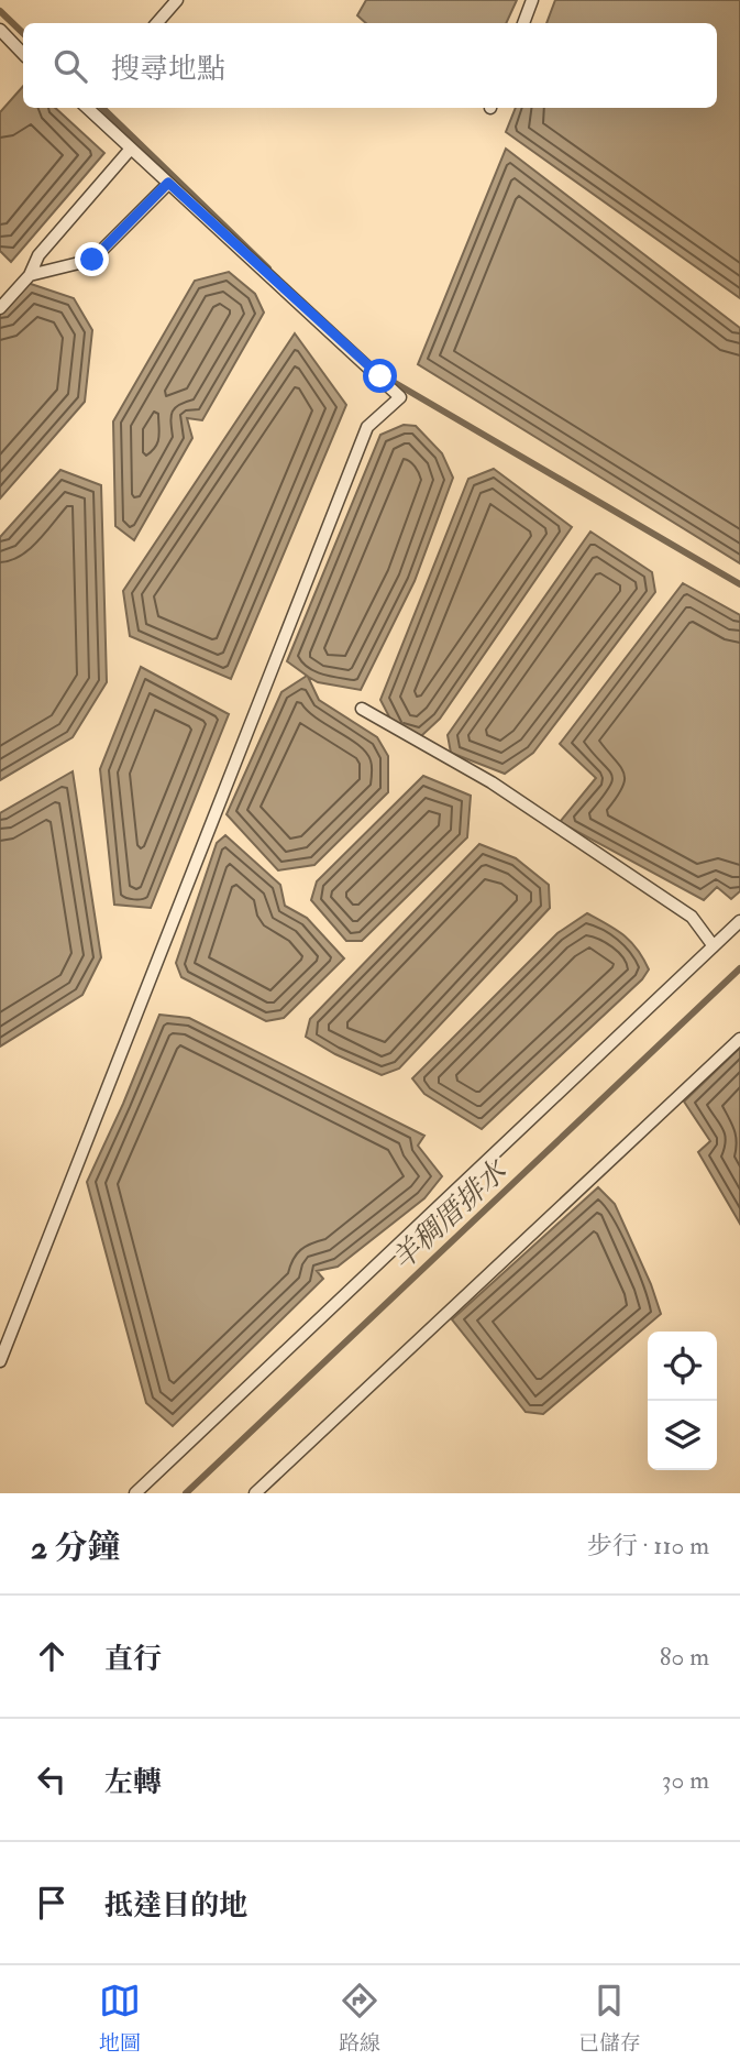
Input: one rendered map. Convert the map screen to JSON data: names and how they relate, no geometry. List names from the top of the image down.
{
  "water": ["羊稠厝排水"],
  "page": {
    "search": "搜尋地點",
    "heading": ["2 分鐘", "步行 · 110 m"],
    "list": [
      ["直行", "80 m"],
      ["左轉", "30 m"],
      "抵達目的地"
    ],
    "nav": ["地圖", "路線", "已儲存"]
  }
}
